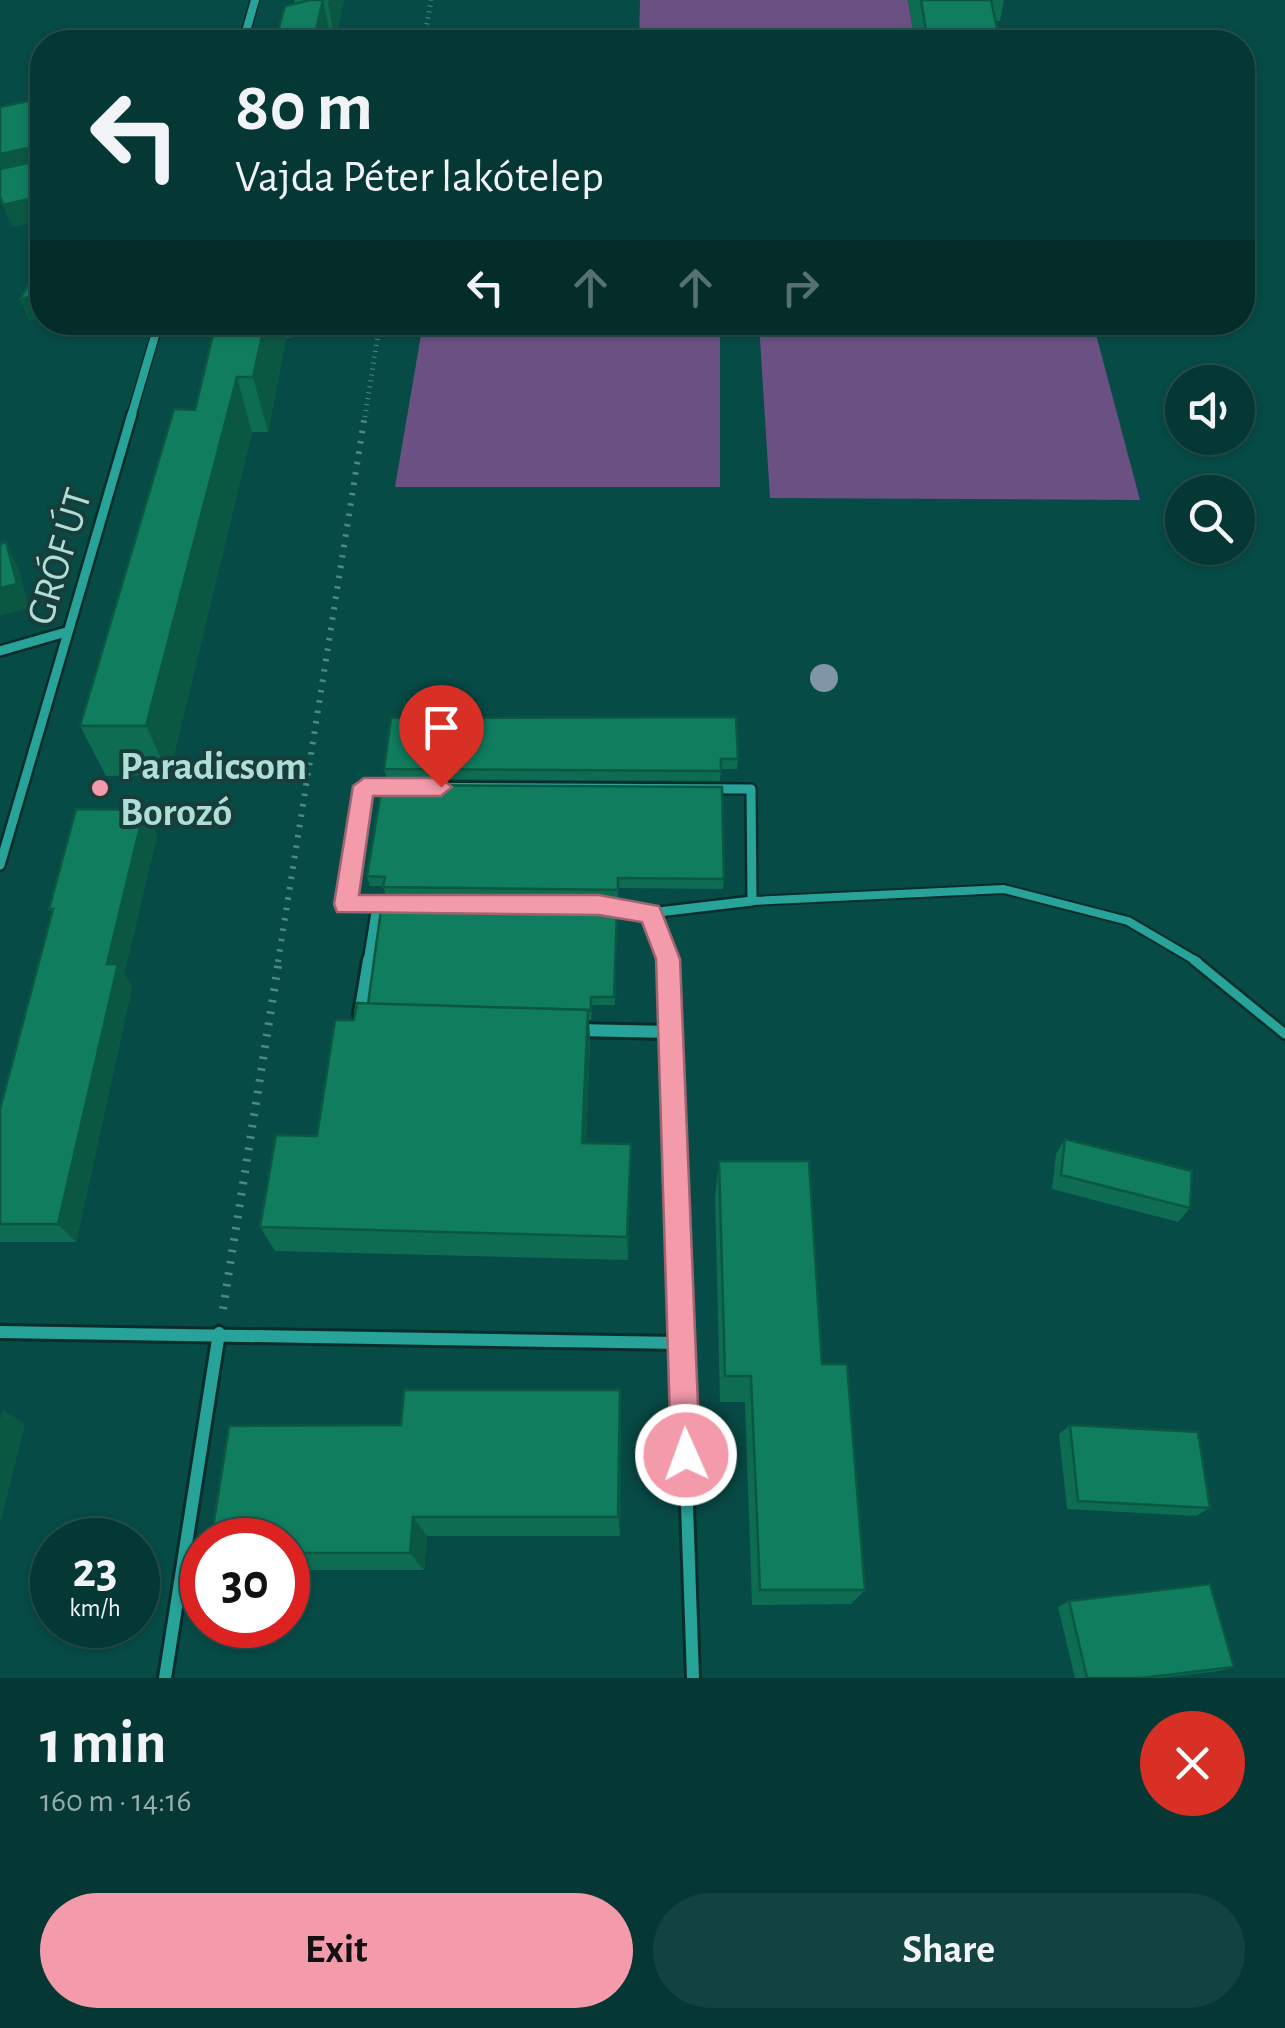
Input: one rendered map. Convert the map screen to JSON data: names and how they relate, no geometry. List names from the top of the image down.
{
  "streets": {
    "street": ["GRÓF ÚT"]
  },
  "places": ["Paradicsom Borozó"],
  "page": {
    "turn": ["80 m", "Vajda Péter lakótelep"],
    "speed": "23 km/h",
    "limit": "30",
    "heading": ["1 min", "160 m · 14:16"],
    "buttons": ["Exit", "Share"]
  }
}
